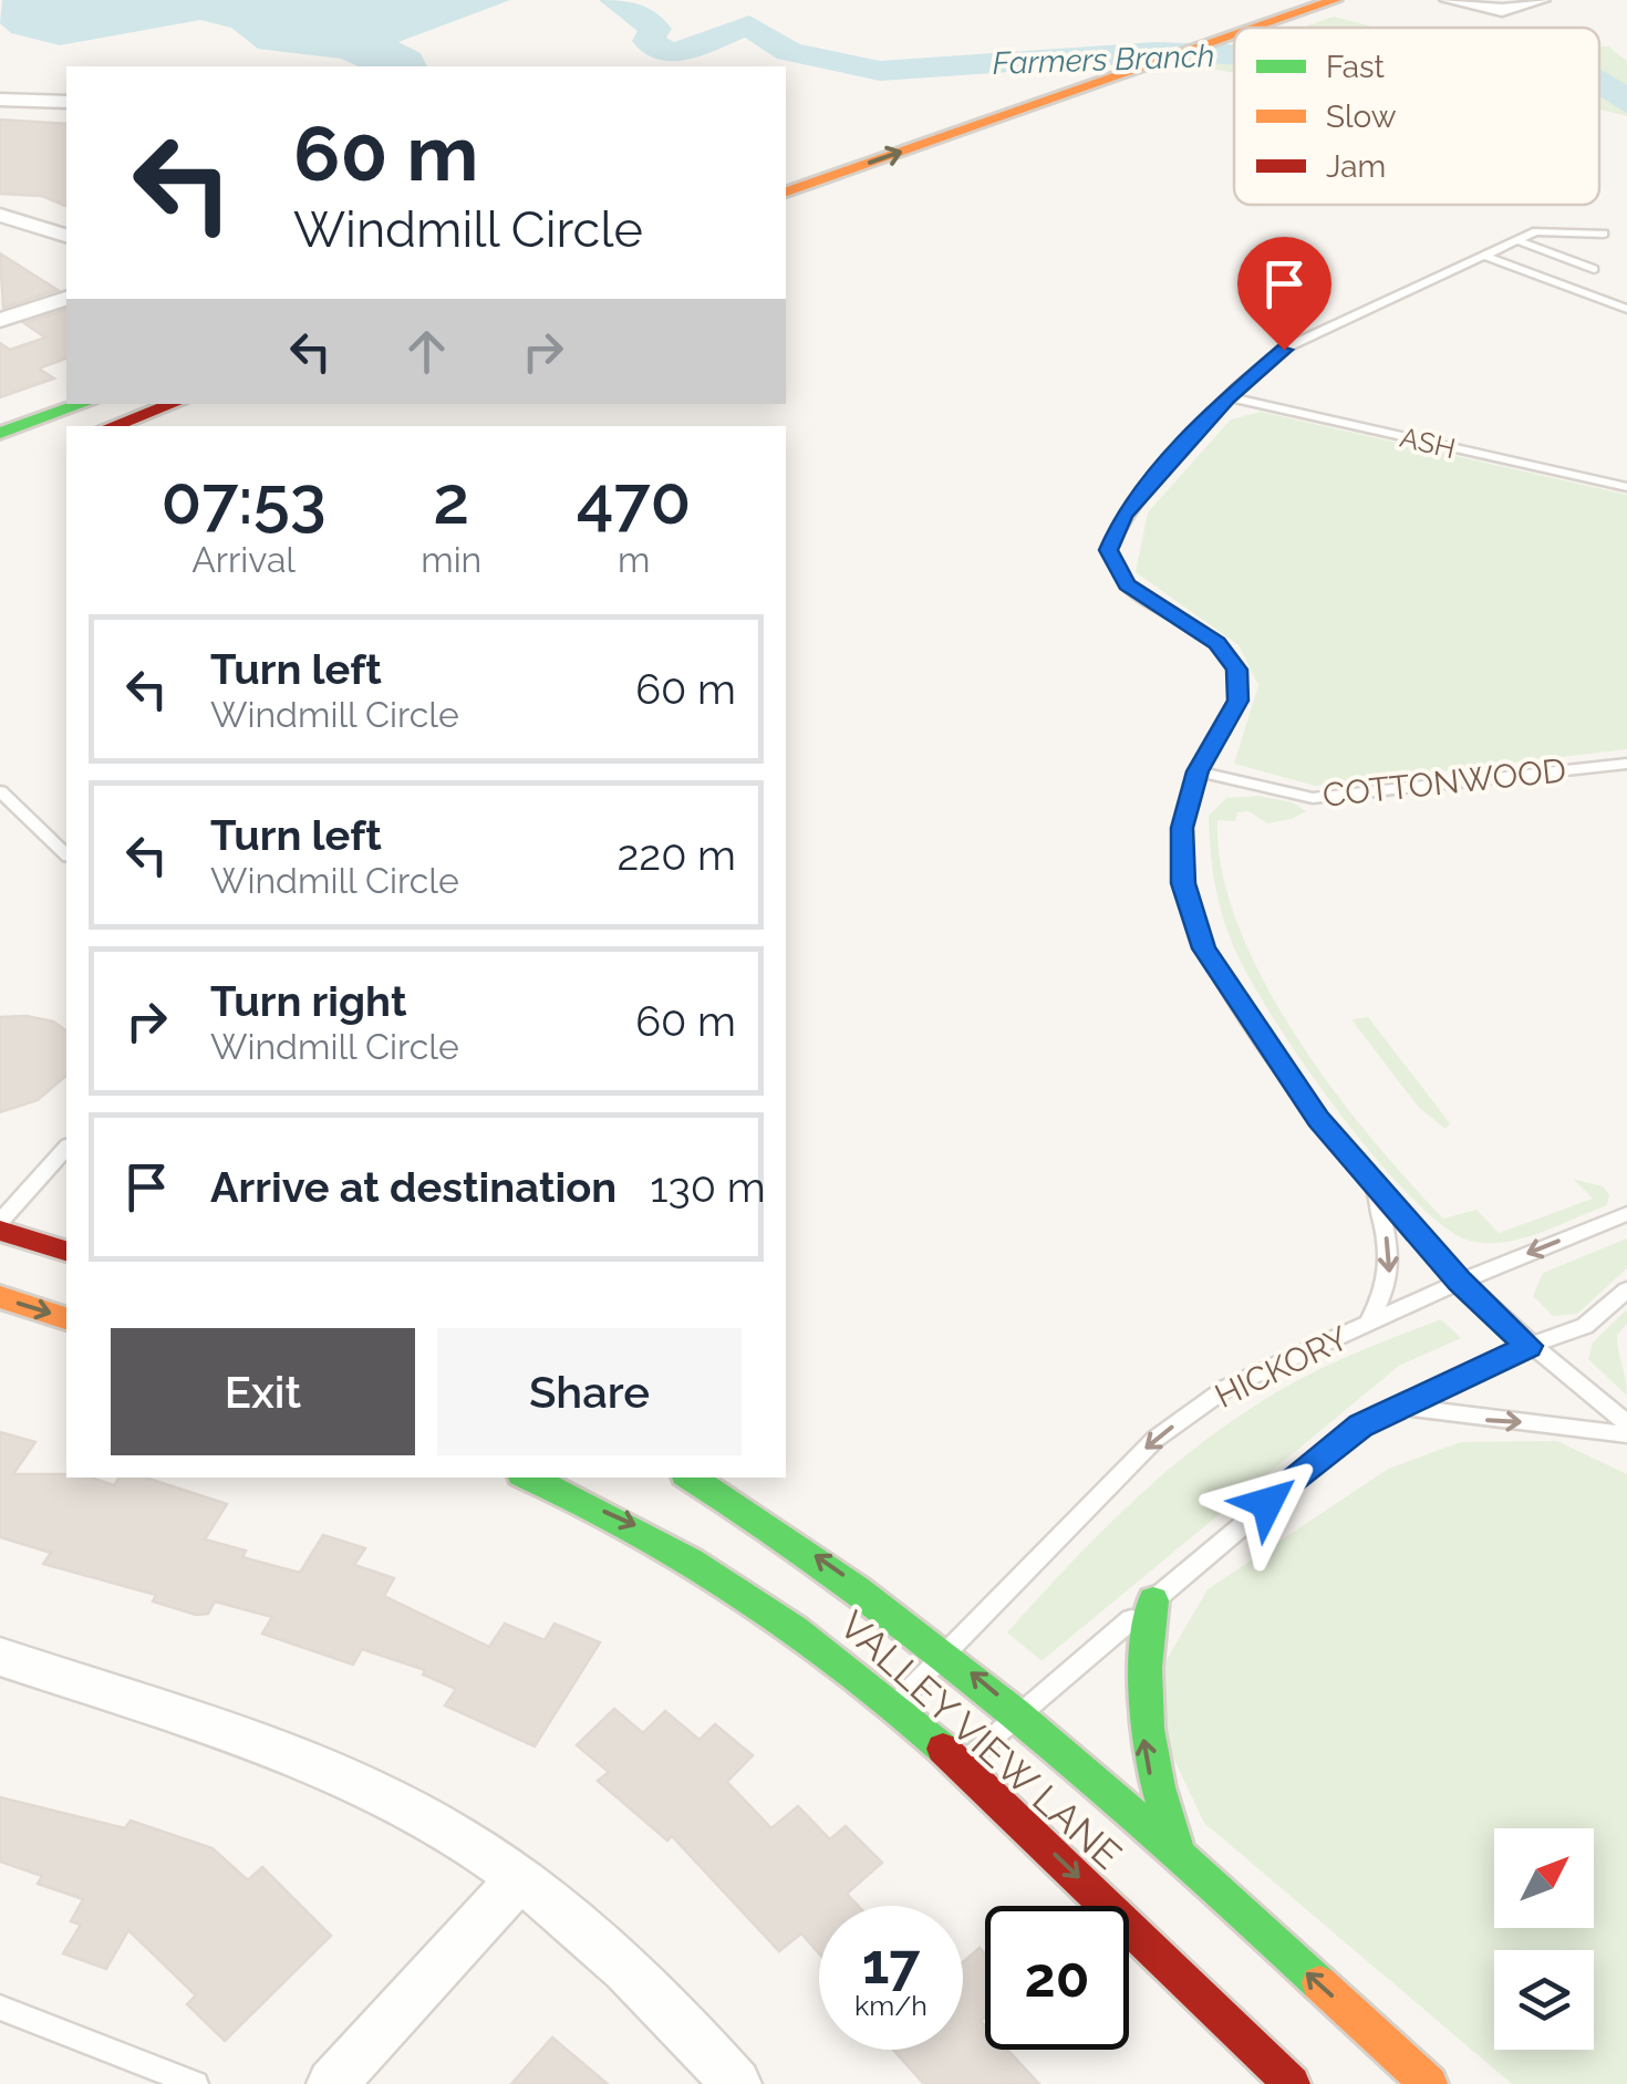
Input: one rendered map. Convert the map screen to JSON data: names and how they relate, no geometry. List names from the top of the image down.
{
  "streets": {
    "main road": ["VALLEY VIEW LANE"],
    "lane": ["ASH", "COTTONWOOD", "HICKORY"]
  },
  "crossings": [
    ["HICKORY", "VALLEY VIEW LANE"]
  ],
  "water": ["Farmers Branch"],
  "legend": ["Fast", "Slow", "Jam"],
  "north": "top right",
  "page": {
    "turn": ["60 m", "Windmill Circle"],
    "eta": [
      "07:53",
      "Arrival",
      "2",
      "min",
      "470",
      "m"
    ],
    "list": [
      {
        "name": "Turn left",
        "note": "Windmill Circle",
        "value": "60 m"
      },
      {
        "name": "Turn left",
        "note": "Windmill Circle",
        "value": "220 m"
      },
      {
        "name": "Turn right",
        "note": "Windmill Circle",
        "value": "60 m"
      },
      {
        "name": "Arrive at destination",
        "value": "130 m"
      }
    ],
    "buttons": ["Exit", "Share"],
    "speed": "17 km/h",
    "limit": "20"
  }
}
